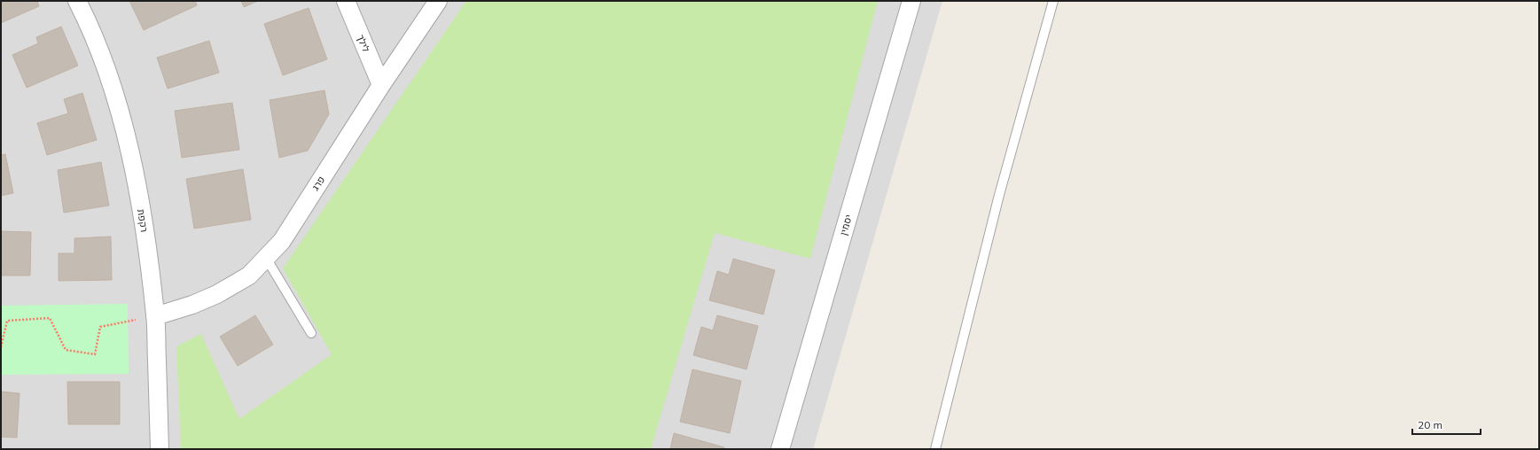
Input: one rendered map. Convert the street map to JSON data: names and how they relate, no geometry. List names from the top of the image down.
{
  "streets": {
    "street": [
      "לילך",
      "פרג",
      "רקפת",
      "יסמין"
    ]
  },
  "crossings": [
    ["לילך", "פרג"],
    ["פרג", "רקפת"]
  ],
  "scale_bar": "20 m"
}
